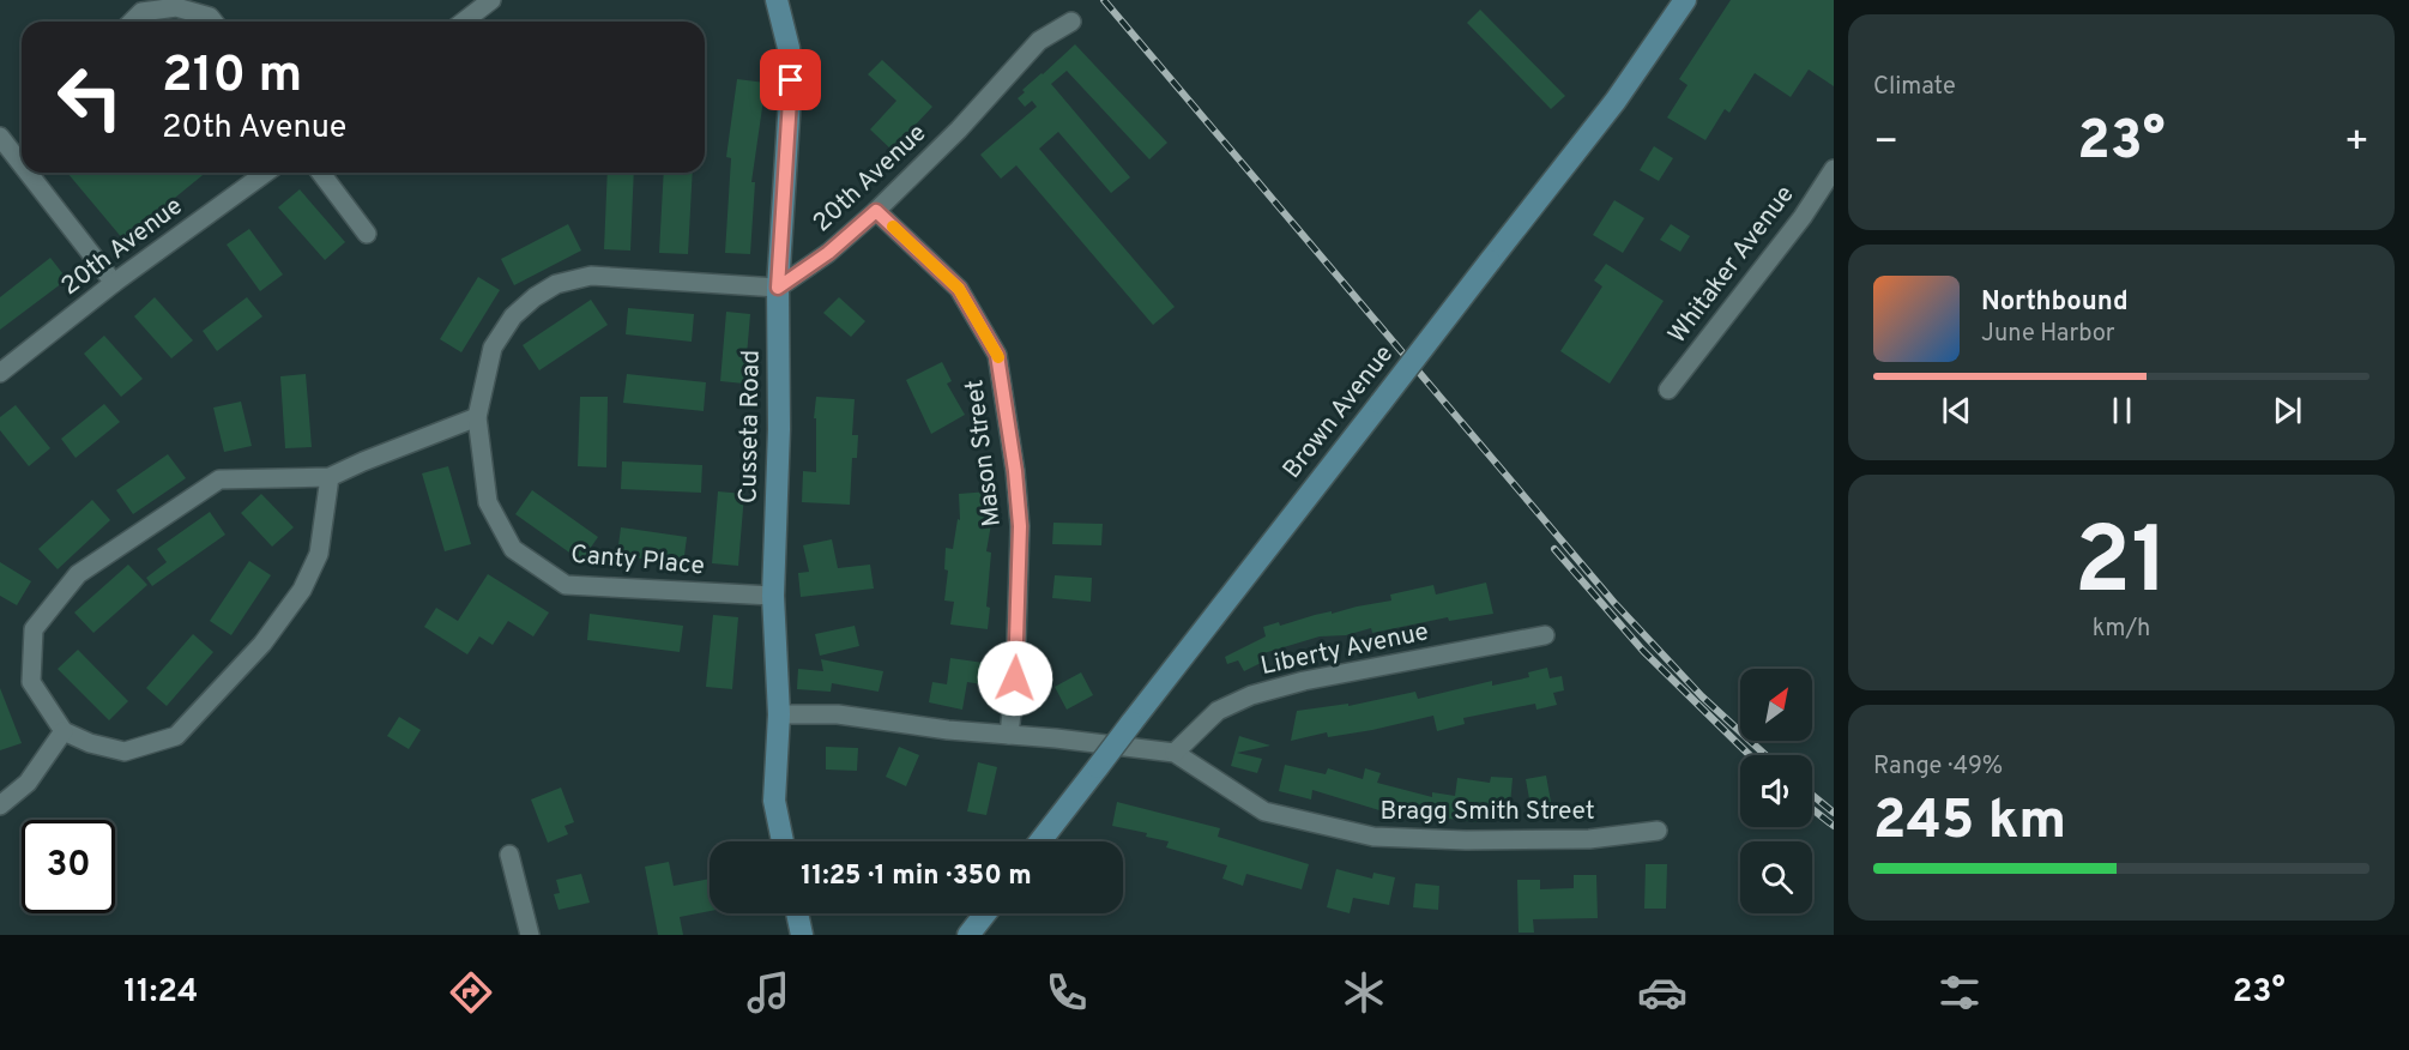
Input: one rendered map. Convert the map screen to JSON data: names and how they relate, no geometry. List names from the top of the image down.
{
  "streets": {
    "street": [
      "20th Avenue",
      "Whitaker Avenue",
      "Brown Avenue",
      "Cusseta Road",
      "Mason Street",
      "Canty Place",
      "Liberty Avenue",
      "Bragg Smith Street"
    ]
  },
  "crossings": [
    ["20th Avenue", "Cusseta Road"],
    ["20th Avenue", "Mason Street"],
    ["20th Avenue", "Canty Place"],
    ["Cusseta Road", "Canty Place"],
    ["Cusseta Road", "Bragg Smith Street"],
    ["Mason Street", "Bragg Smith Street"],
    ["Liberty Avenue", "Bragg Smith Street"]
  ],
  "north": "top right",
  "page": {
    "tile": [
      "Climate",
      ["21", "km/h"],
      ["Range · 49%", "245 km"]
    ],
    "turn": ["210 m", "20th Avenue"],
    "heat": ["−", "23°", "+"],
    "song": ["Northbound", "June Harbor"],
    "limit": "30",
    "trip": "11:25 · 1 min · 350 m",
    "tabs": ["11:24", "23°"]
  }
}
